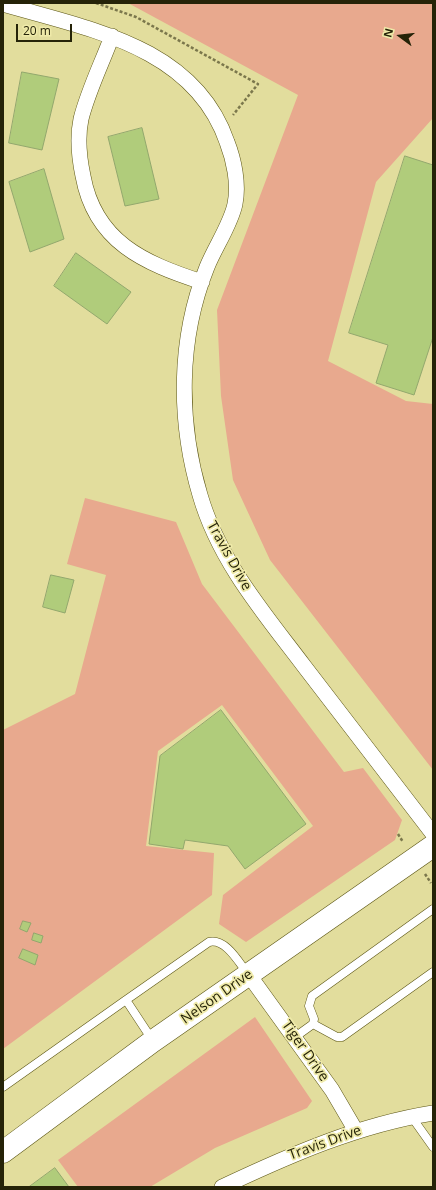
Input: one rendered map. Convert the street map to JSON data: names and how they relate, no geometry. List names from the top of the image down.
{
  "streets": {
    "street": ["Travis Drive", "Nelson Drive", "Tiger Drive"]
  },
  "crossings": [
    ["Travis Drive", "Tiger Drive"],
    ["Nelson Drive", "Tiger Drive"]
  ],
  "scale_bar": "20 m",
  "north": "left"
}
